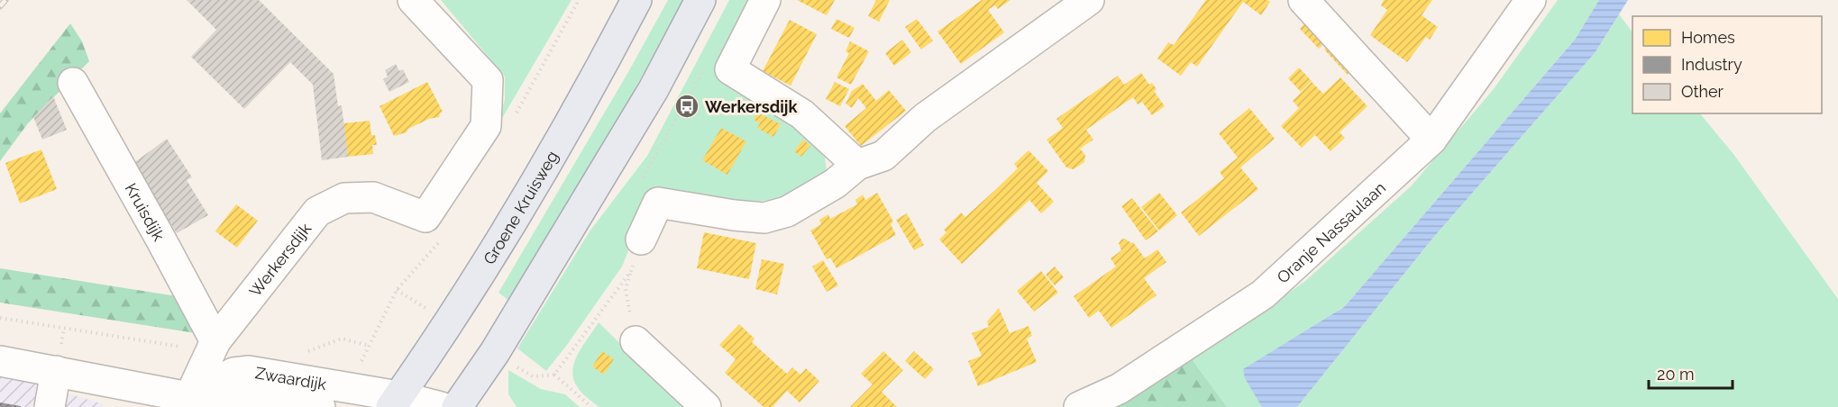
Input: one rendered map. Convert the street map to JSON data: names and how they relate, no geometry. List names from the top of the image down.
{
  "streets": {
    "main road": ["Groene Kruisweg"],
    "street": [
      "Kruisdijk",
      "Oranje Nassaulaan",
      "Werkersdijk",
      "Zwaardijk"
    ]
  },
  "crossings": [
    ["Groene Kruisweg", "Zwaardijk"],
    ["Kruisdijk", "Werkersdijk"],
    ["Werkersdijk", "Zwaardijk"]
  ],
  "places": {
    "bus stop": ["Werkersdijk"]
  },
  "legend": ["Homes", "Industry", "Other"],
  "scale_bar": "20 m"
}
